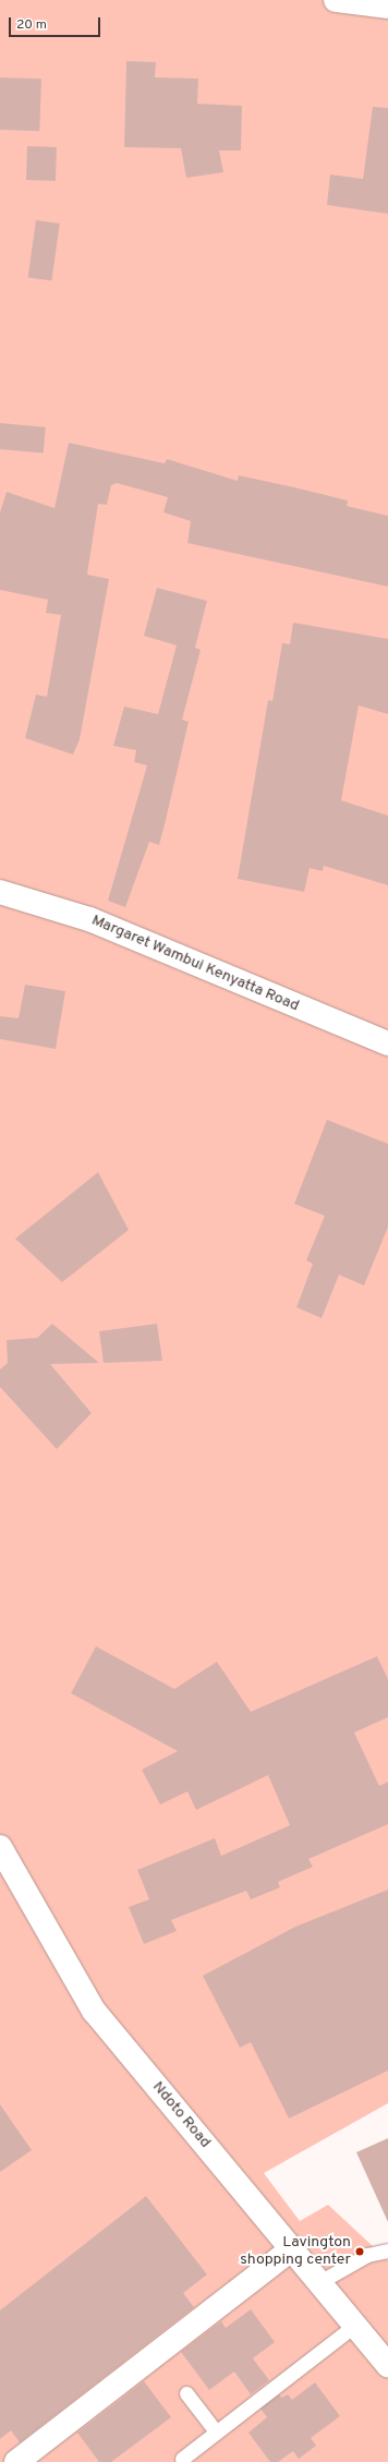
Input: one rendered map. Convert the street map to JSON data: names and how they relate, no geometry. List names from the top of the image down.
{
  "streets": {
    "street": ["Margaret Wambui Kenyatta Road", "Ndoto Road"]
  },
  "places": ["Lavington shopping center"],
  "scale_bar": "20 m"
}
